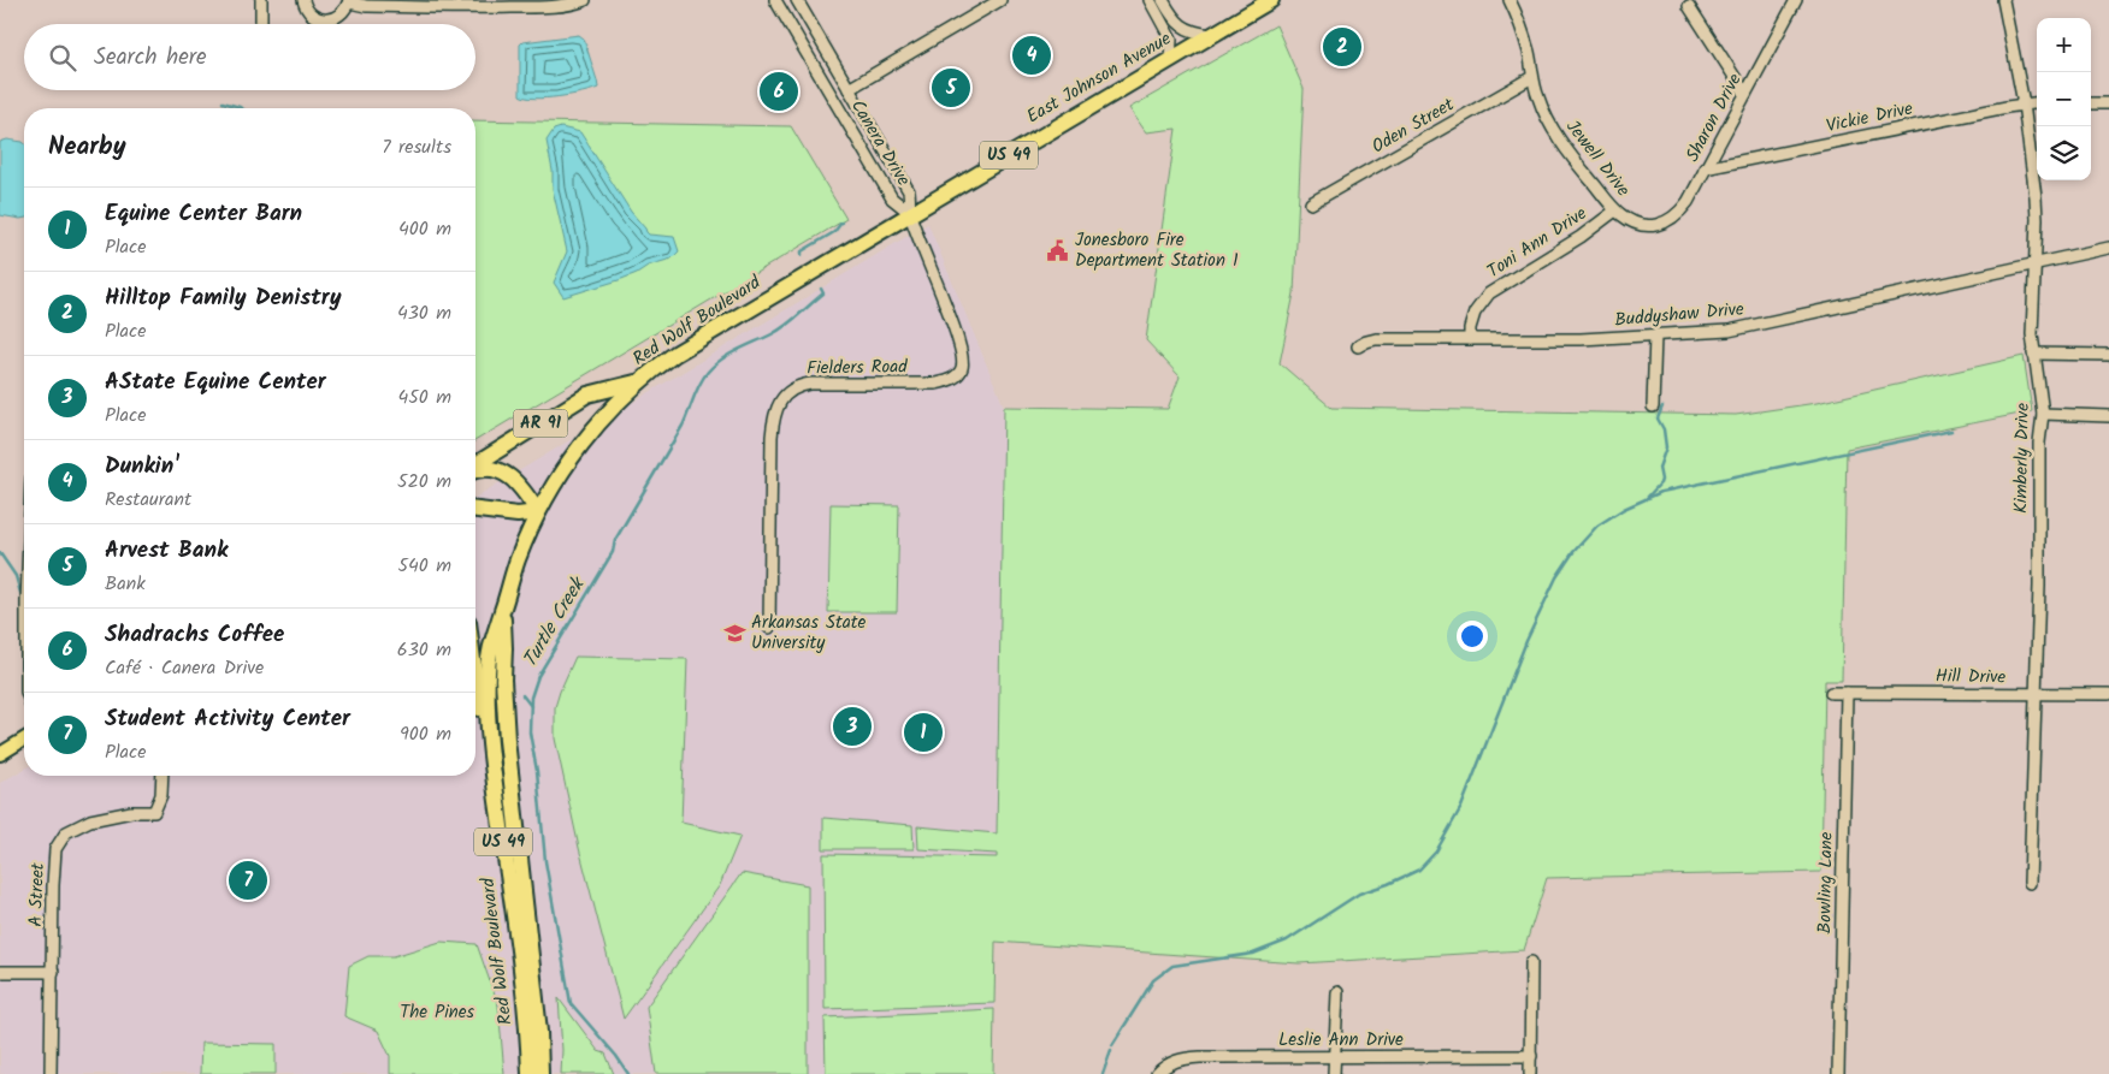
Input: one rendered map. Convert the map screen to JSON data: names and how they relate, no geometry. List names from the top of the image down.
{
  "streets": {
    "highway": [
      "East Johnson Avenue",
      "US 49",
      "Red Wolf Boulevard",
      "AR 91"
    ],
    "street": [
      "Sharon Drive",
      "Vickie Drive",
      "Oden Street",
      "Canera Drive",
      "Jewell Drive",
      "Toni Ann Drive",
      "Buddyshaw Drive",
      "Fielders Road",
      "Kimberly Drive",
      "Hill Drive",
      "Bowling Lane",
      "A Street",
      "Leslie Ann Drive"
    ]
  },
  "crossings": [
    ["East Johnson Avenue", "Canera Drive"],
    ["East Johnson Avenue", "Red Wolf Boulevard"],
    ["East Johnson Avenue", "Fielders Road"],
    ["Sharon Drive", "Vickie Drive"],
    ["Sharon Drive", "Jewell Drive"],
    ["Vickie Drive", "Kimberly Drive"],
    ["Oden Street", "Jewell Drive"],
    ["Canera Drive", "Fielders Road"],
    ["Jewell Drive", "Toni Ann Drive"],
    ["Toni Ann Drive", "Buddyshaw Drive"],
    ["Buddyshaw Drive", "Kimberly Drive"],
    ["Red Wolf Boulevard", "AR 91"],
    ["Kimberly Drive", "Hill Drive"],
    ["Hill Drive", "Bowling Lane"]
  ],
  "water": ["Turtle Creek"],
  "parks": ["The Pines"],
  "places": {
    "public building": ["Jonesboro Fire Department Station 1"],
    "school or university": ["Arkansas State University"]
  },
  "page": {
    "map_buttons": ["+", "−"],
    "search": "Search here",
    "pins": [
      "2",
      "4",
      "5",
      "6",
      "3",
      "1",
      "7"
    ],
    "heading": ["Nearby", "7 results"],
    "list": [
      {
        "mark": "1",
        "name": "Equine Center Barn",
        "note": "Place",
        "value": "400 m"
      },
      {
        "mark": "2",
        "name": "Hilltop Family Denistry",
        "note": "Place",
        "value": "430 m"
      },
      {
        "mark": "3",
        "name": "AState Equine Center",
        "note": "Place",
        "value": "450 m"
      },
      {
        "mark": "4",
        "name": "Dunkin'",
        "note": "Restaurant",
        "value": "520 m"
      },
      {
        "mark": "5",
        "name": "Arvest Bank",
        "note": "Bank",
        "value": "540 m"
      },
      {
        "mark": "6",
        "name": "Shadrachs Coffee",
        "note": "Café · Canera Drive",
        "value": "630 m"
      },
      {
        "mark": "7",
        "name": "Student Activity Center",
        "note": "Place",
        "value": "900 m"
      }
    ]
  }
}
